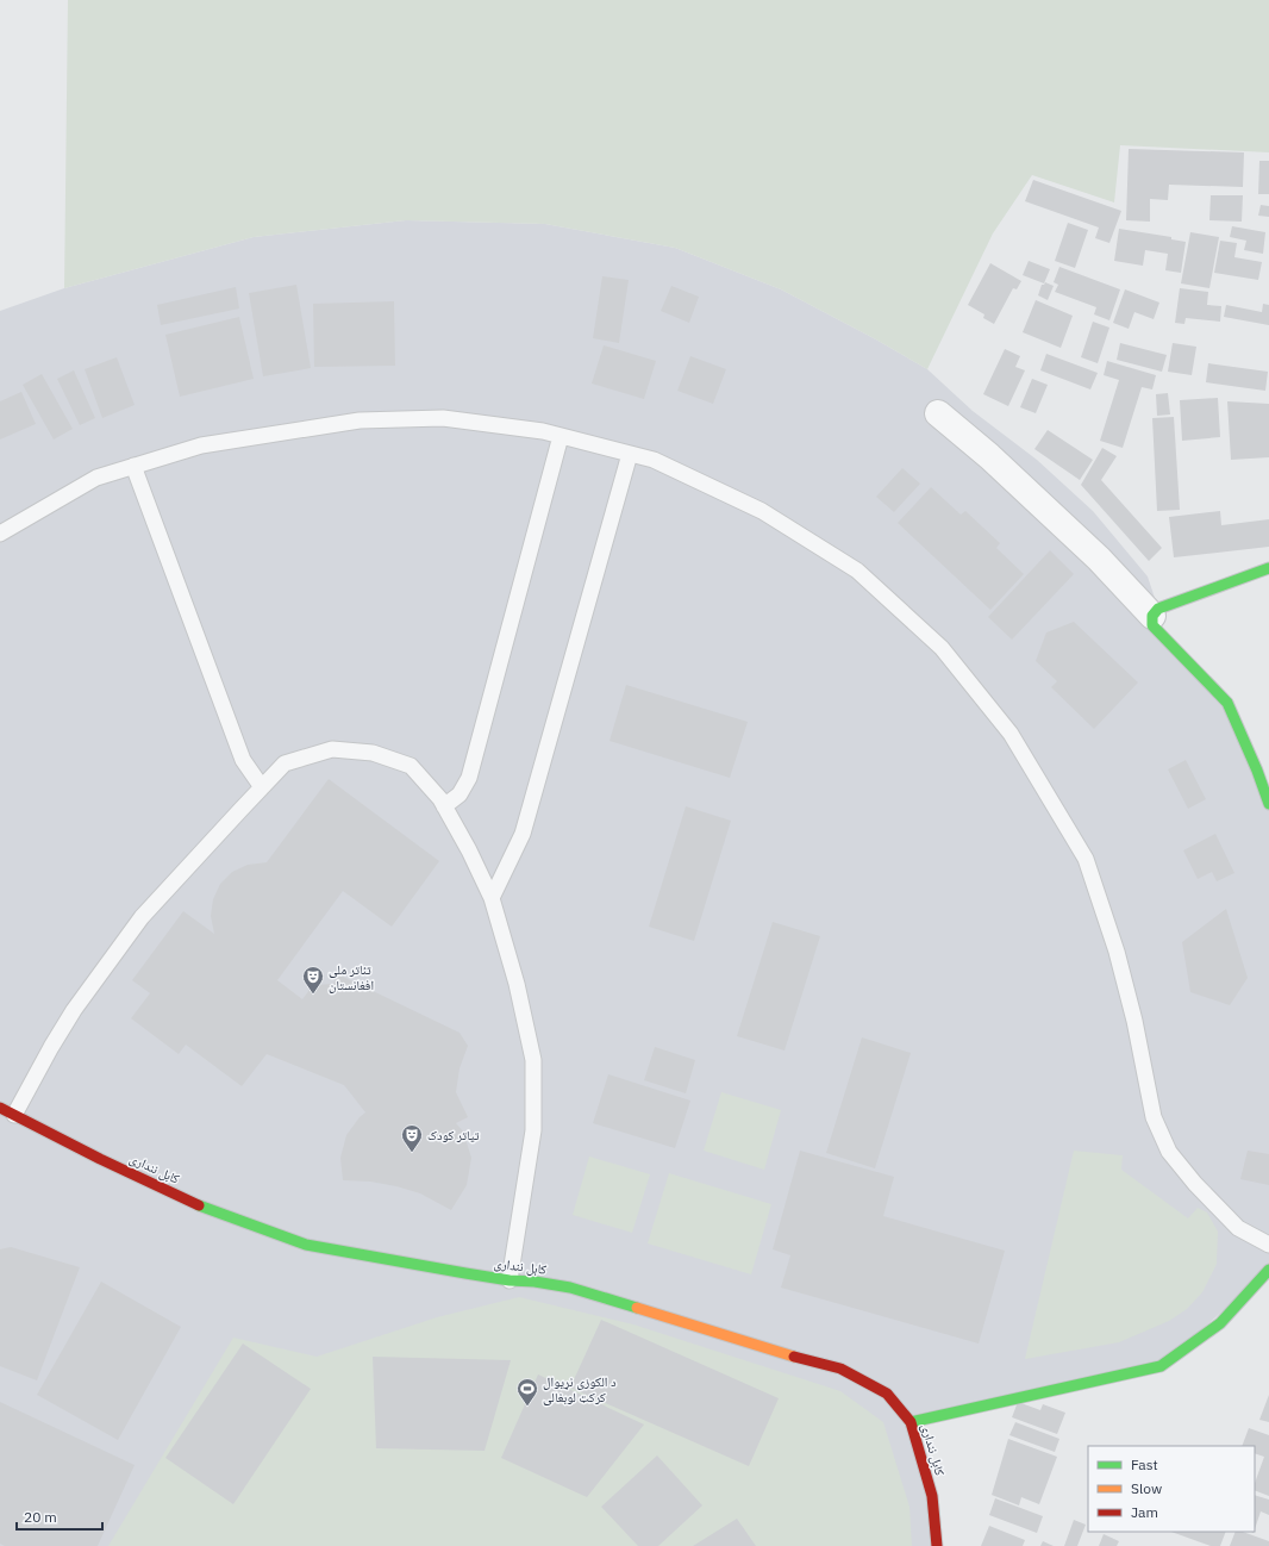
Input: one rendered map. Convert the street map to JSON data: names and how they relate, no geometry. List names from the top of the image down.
{
  "streets": {
    "street": ["کابل ننداری"]
  },
  "places": {
    "theatre": ["تئاتر ملی افغانستان", "تیاتر کودک"],
    "sports": ["د الکوزی نړیوال کرکټ لوبغالی"]
  },
  "legend": ["Fast", "Slow", "Jam"],
  "scale_bar": "20 m"
}
